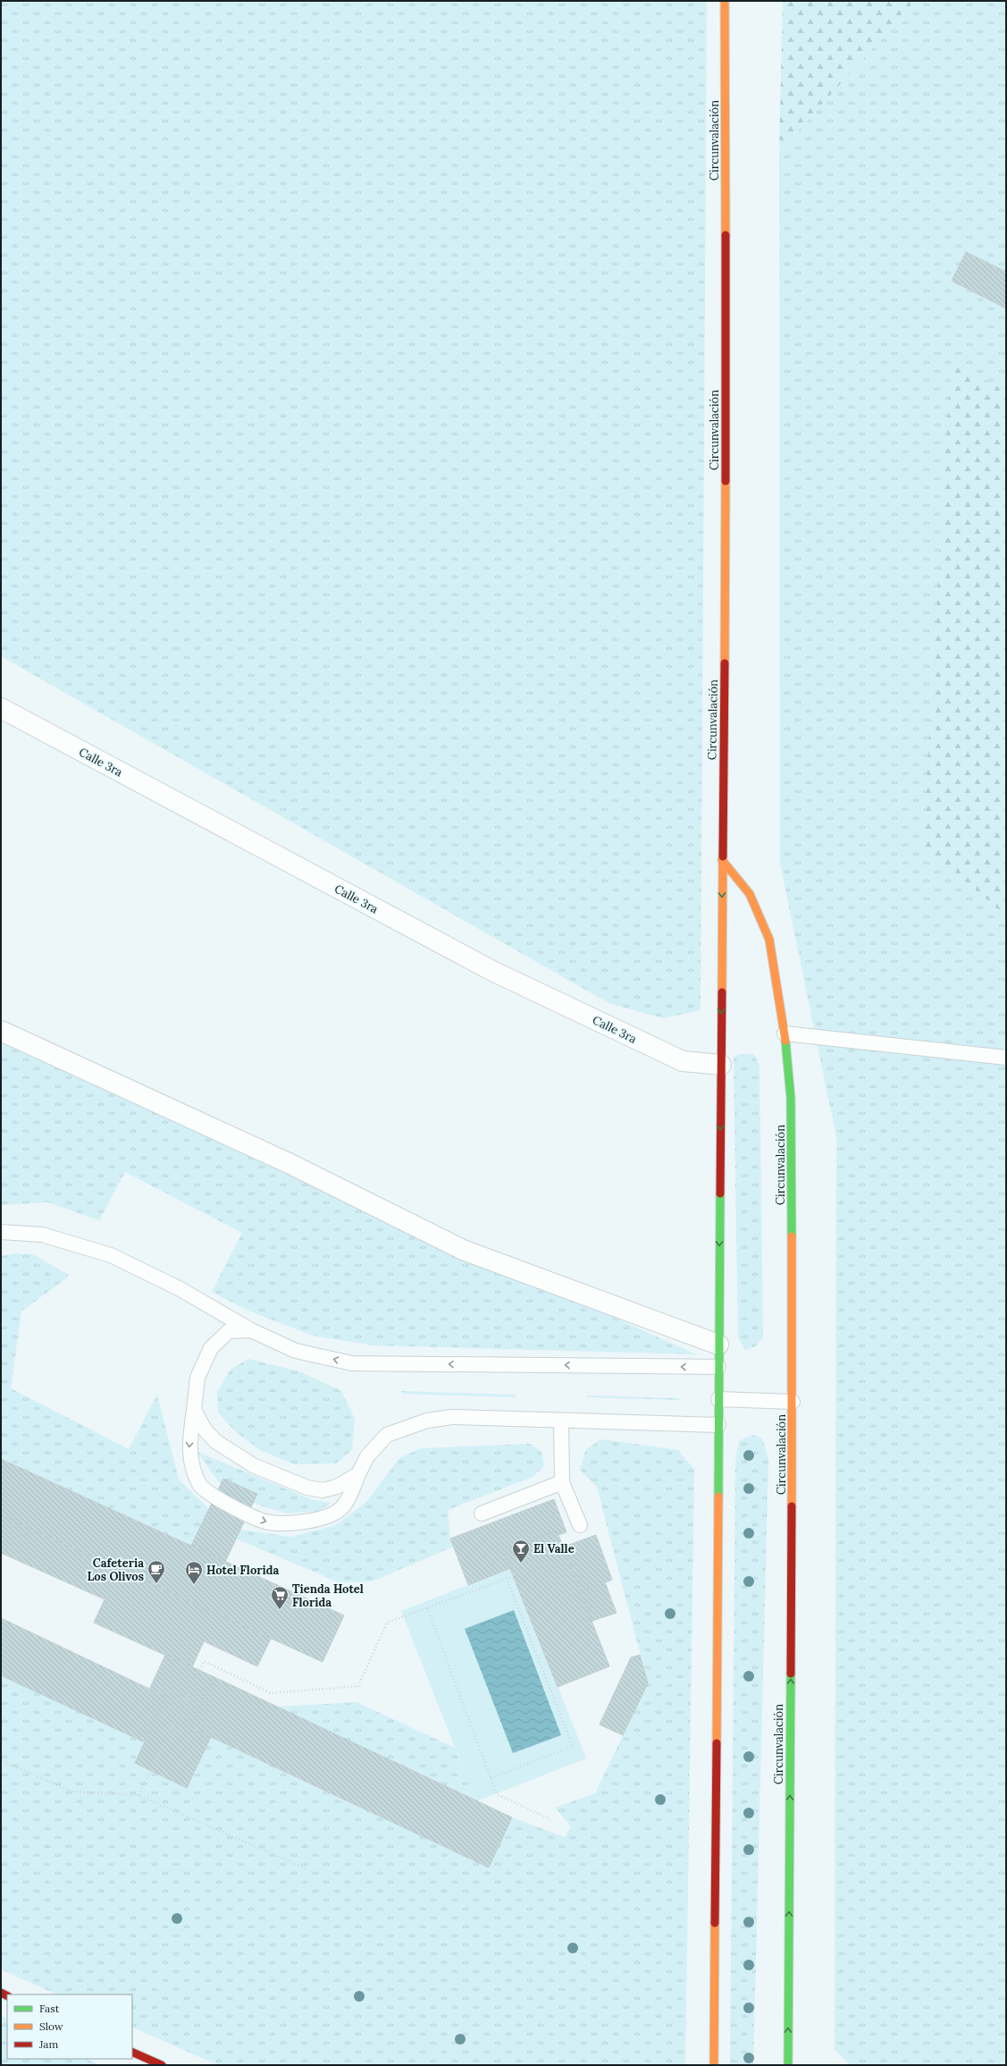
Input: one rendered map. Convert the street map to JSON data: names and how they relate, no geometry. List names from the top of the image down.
{
  "streets": {
    "main road": ["Circunvalación"],
    "street": ["Calle 3ra"]
  },
  "crossings": [
    ["Circunvalación", "Calle 3ra"]
  ],
  "places": {
    "bar": ["El Valle"],
    "cafe": ["Cafeteria Los Olivos"],
    "hotel": ["Hotel Florida"],
    "supermarket": ["Tienda Hotel Florida"]
  },
  "legend": ["Fast", "Slow", "Jam"]
}
